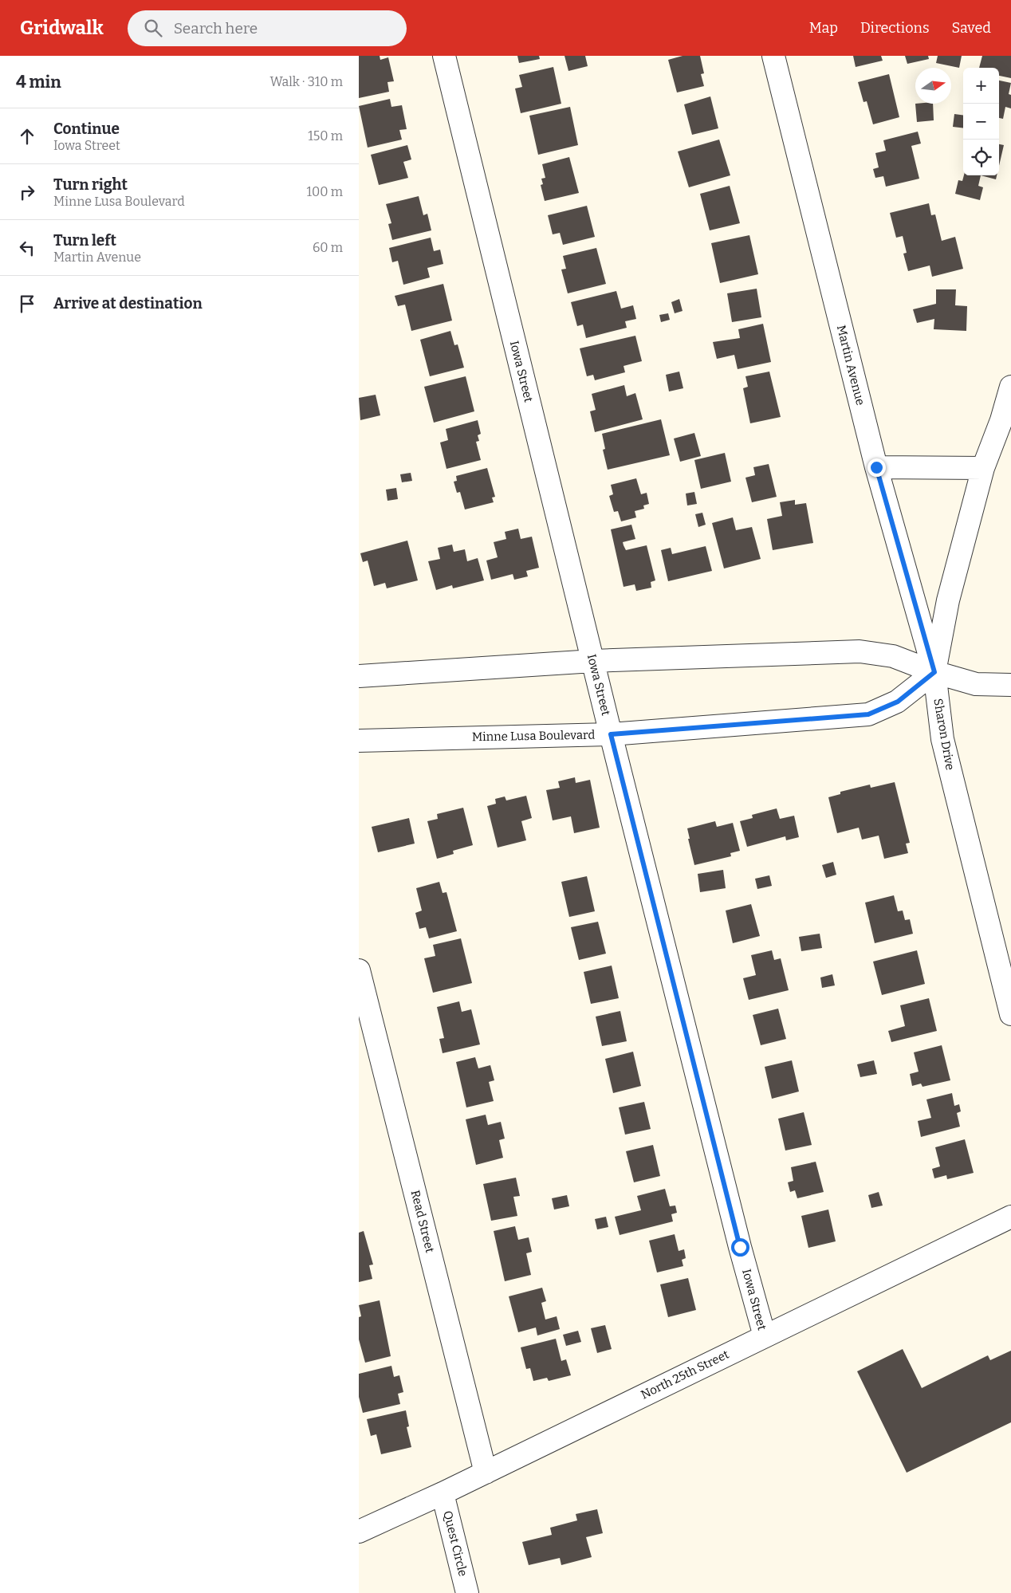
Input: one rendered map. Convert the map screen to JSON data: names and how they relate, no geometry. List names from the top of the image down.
{
  "streets": {
    "street": [
      "Martin Avenue",
      "Iowa Street",
      "Sharon Drive",
      "Minne Lusa Boulevard",
      "Read Street",
      "North 25th Street",
      "Quest Circle"
    ]
  },
  "crossings": [
    ["Martin Avenue", "Sharon Drive"],
    ["Martin Avenue", "Minne Lusa Boulevard"],
    ["Iowa Street", "Minne Lusa Boulevard"],
    ["Iowa Street", "North 25th Street"],
    ["Sharon Drive", "Minne Lusa Boulevard"],
    ["Read Street", "North 25th Street"],
    ["North 25th Street", "Quest Circle"]
  ],
  "north": "right",
  "page": {
    "header": "Gridwalk",
    "search": "Search here",
    "nav": ["Map", "Directions", "Saved"],
    "heading": ["4 min", "Walk · 310 m"],
    "map_buttons": ["+", "−"],
    "list": [
      ["Continue", "Iowa Street", "150 m"],
      ["Turn right", "Minne Lusa Boulevard", "100 m"],
      ["Turn left", "Martin Avenue", "60 m"],
      "Arrive at destination"
    ]
  }
}
